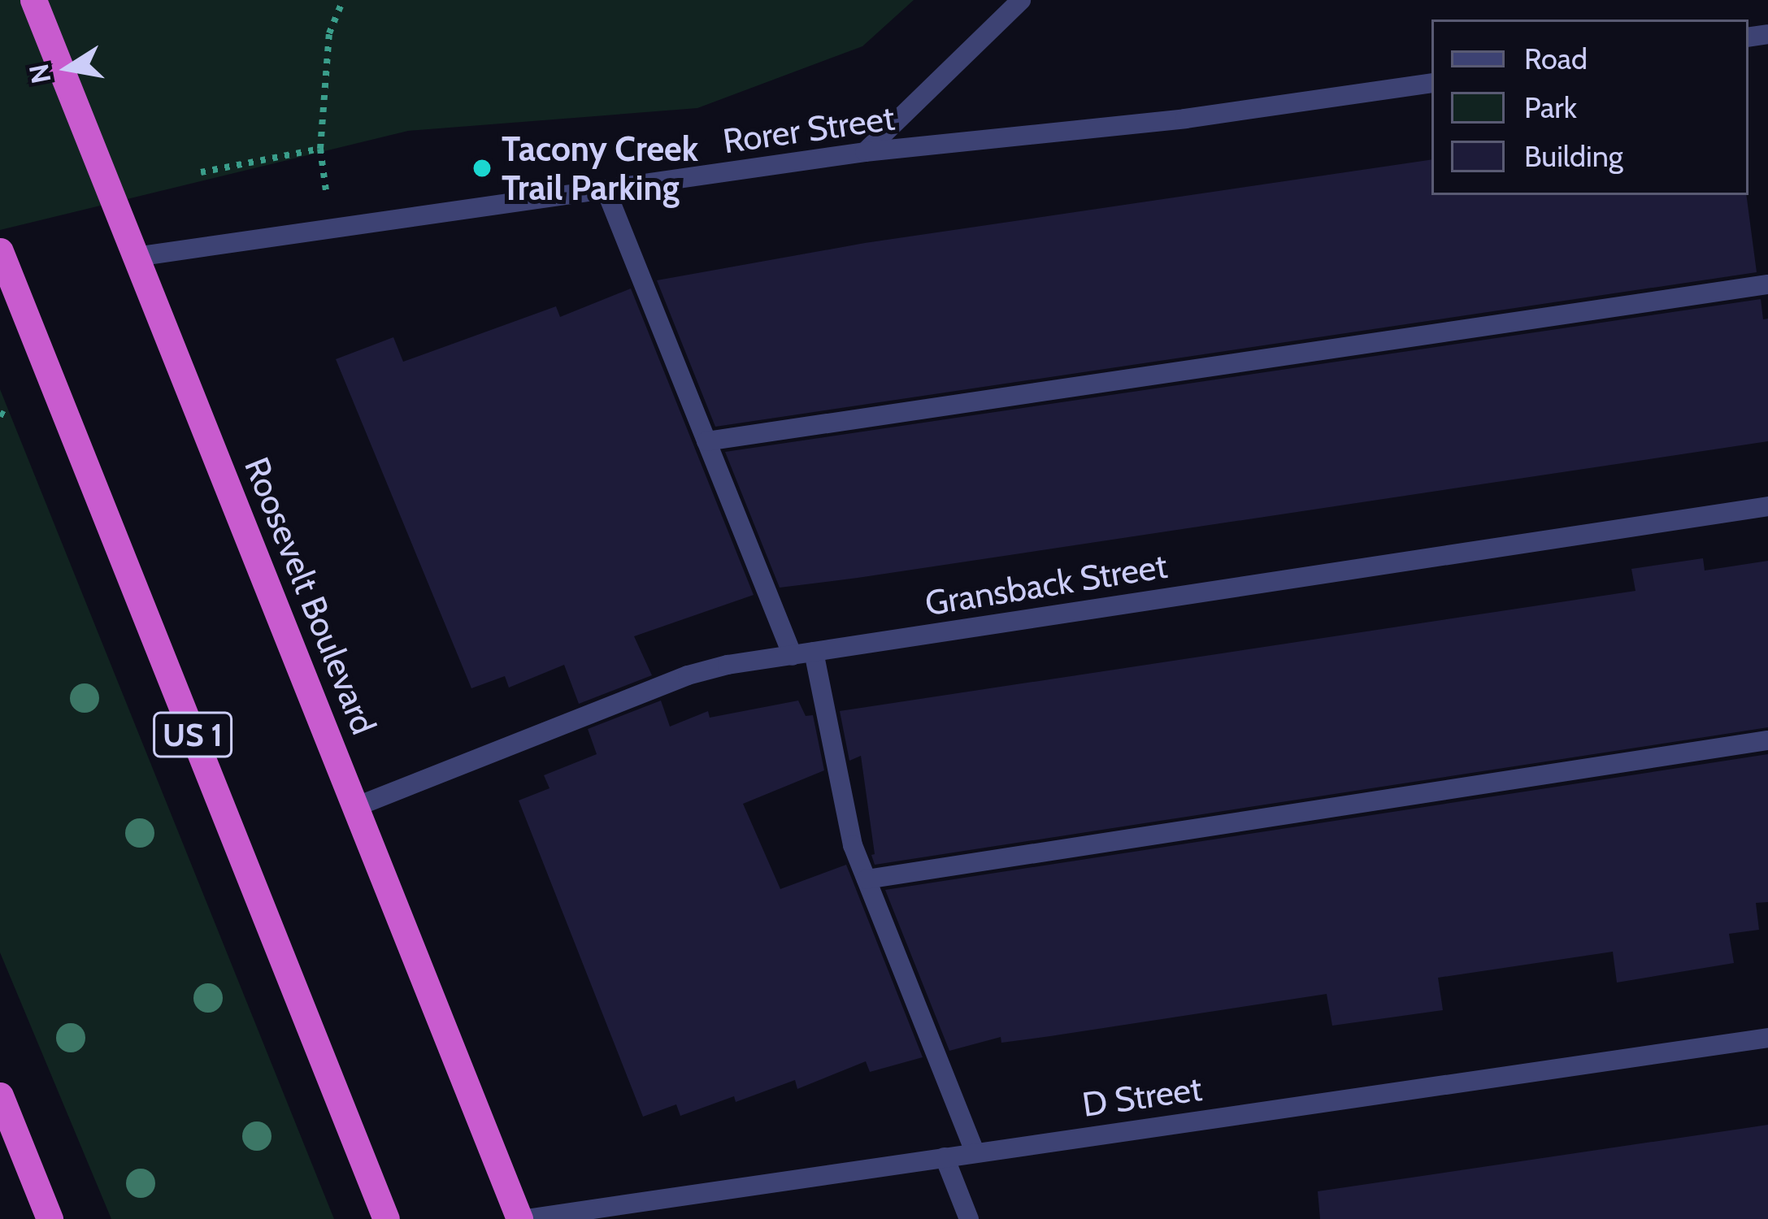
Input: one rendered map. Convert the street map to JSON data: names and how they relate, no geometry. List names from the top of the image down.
{
  "streets": {
    "highway": ["Roosevelt Boulevard", "US 1"],
    "street": ["Rorer Street", "Gransback Street", "D Street"]
  },
  "crossings": [
    ["Rorer Street", "Roosevelt Boulevard"],
    ["Gransback Street", "Roosevelt Boulevard"],
    ["Roosevelt Boulevard", "D Street"]
  ],
  "places": ["Tacony Creek Trail Parking"],
  "legend": ["Road", "Park", "Building"],
  "north": "left"
}
